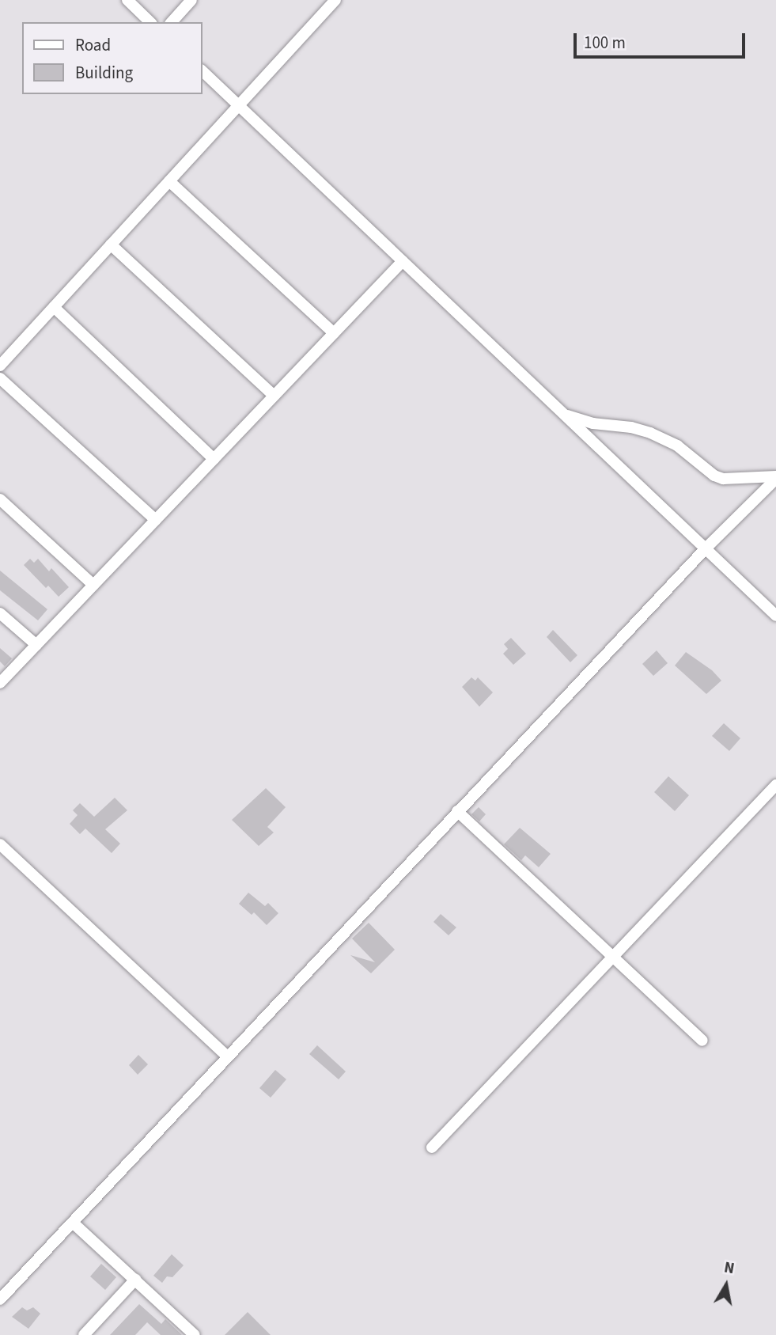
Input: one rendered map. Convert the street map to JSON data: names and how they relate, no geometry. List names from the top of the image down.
{
  "legend": ["Road", "Building"],
  "scale_bar": "100 m",
  "north": "top"
}
